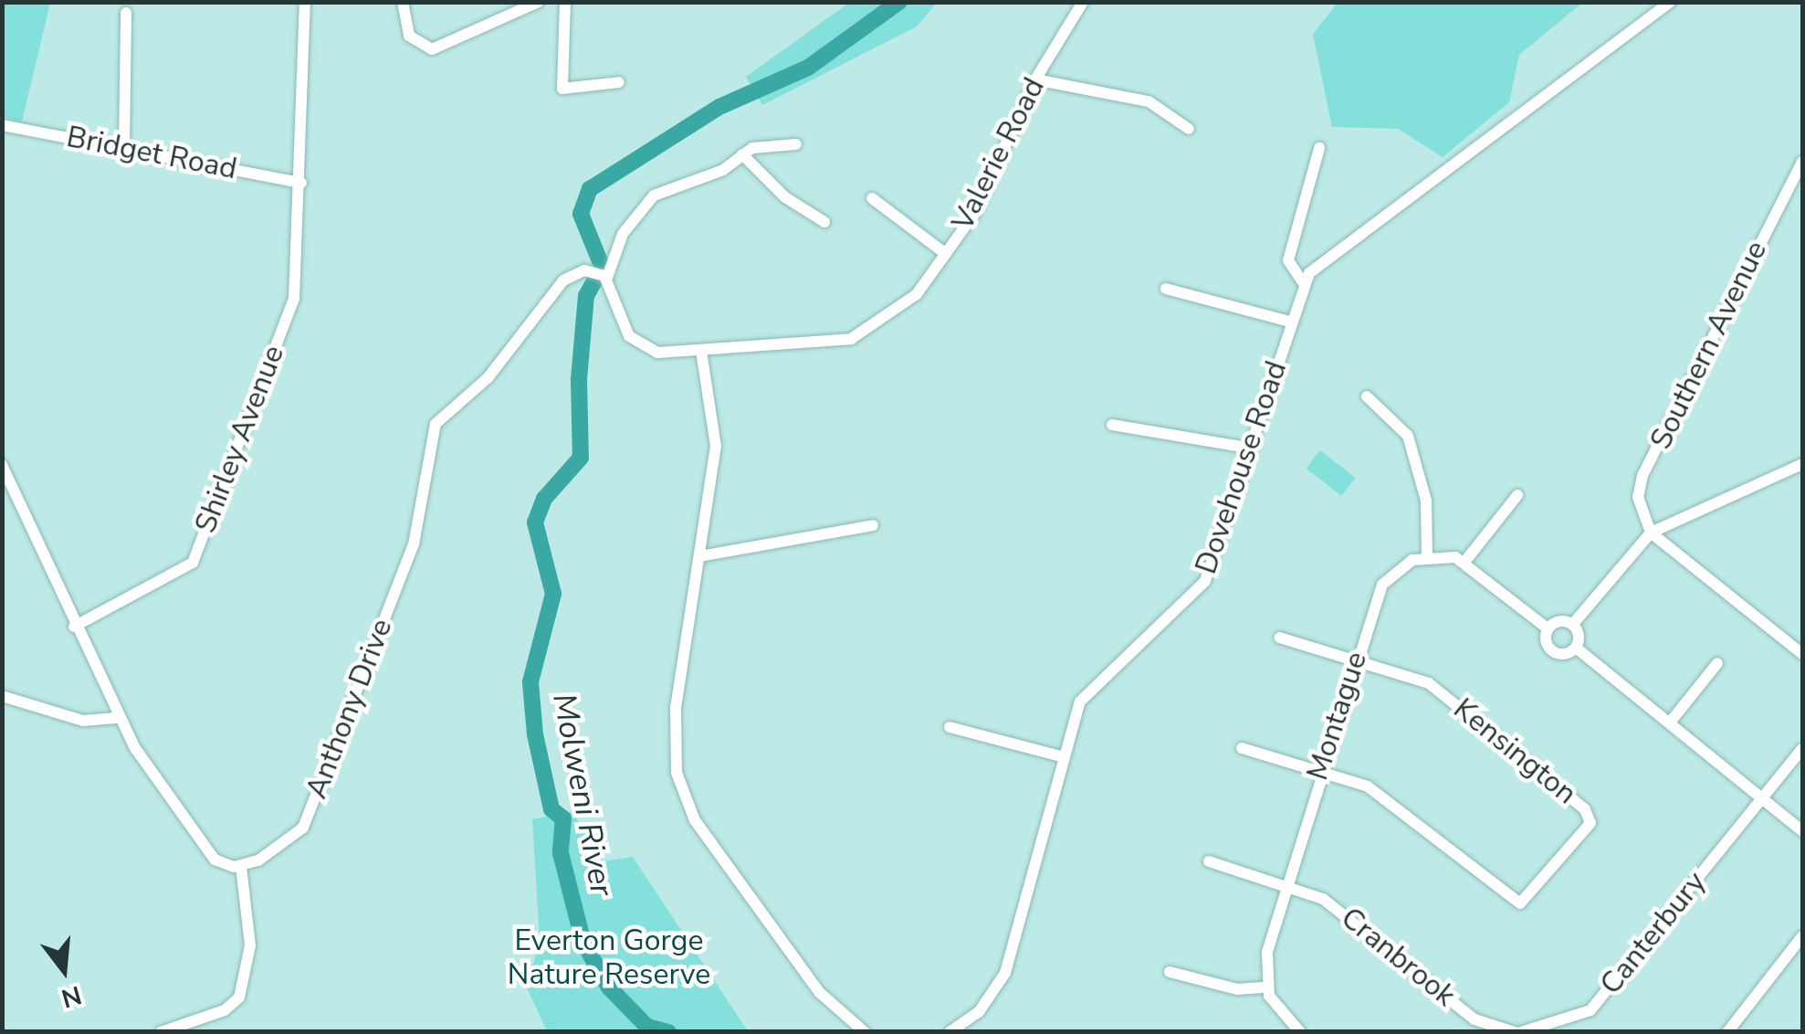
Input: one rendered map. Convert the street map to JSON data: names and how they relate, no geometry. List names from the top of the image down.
{
  "streets": {
    "street": [
      "Bridget Road",
      "Valerie Road",
      "Southern Avenue",
      "Shirley Avenue",
      "Dovehouse Road",
      "Anthony Drive",
      "Montague",
      "Kensington",
      "Canterbury",
      "Cranbrook"
    ]
  },
  "crossings": [
    ["Bridget Road", "Shirley Avenue"],
    ["Montague", "Kensington"],
    ["Montague", "Cranbrook"],
    ["Canterbury", "Cranbrook"]
  ],
  "water": ["Molweni River"],
  "parks": ["Everton Gorge Nature Reserve"],
  "north": "bottom"
}
